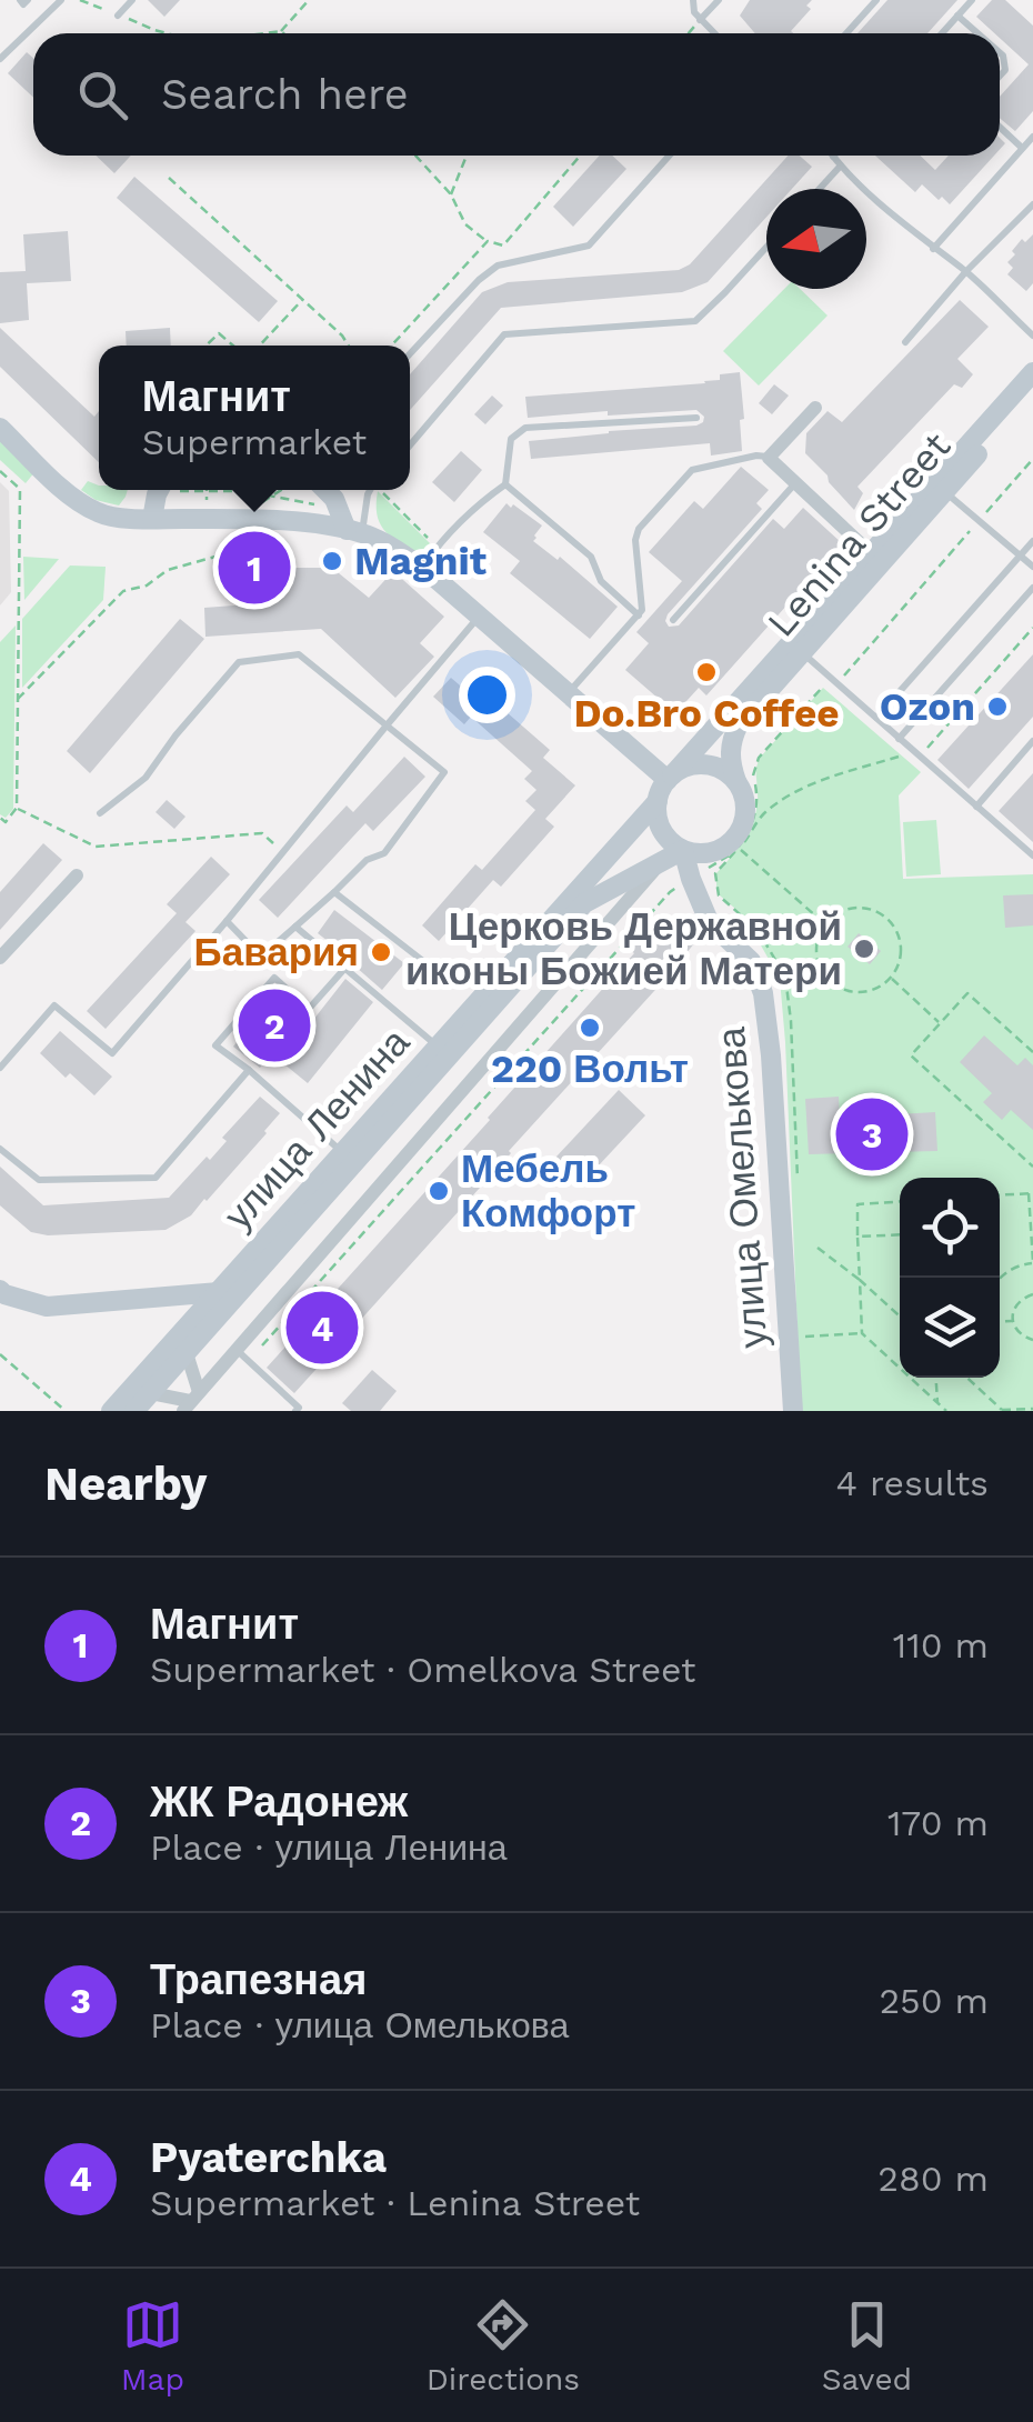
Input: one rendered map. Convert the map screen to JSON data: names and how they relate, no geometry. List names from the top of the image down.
{
  "streets": {
    "street": ["Lenina Street", "улица Ленина", "улица Омелькова"]
  },
  "crossings": [
    ["Lenina Street", "улица Омелькова"]
  ],
  "places": [
    "Magnit",
    "Do.Bro Coffee",
    "Ozon",
    "Церковь Державной иконы Божией Матери",
    "Бавария",
    "220 Вольт",
    "Мебель Комфорт"
  ],
  "north": "left",
  "page": {
    "search": "Search here",
    "popup": ["Магнит", "Supermarket"],
    "pins": [
      "1",
      "2",
      "3",
      "4"
    ],
    "heading": ["Nearby", "4 results"],
    "list": [
      {
        "mark": "1",
        "name": "Магнит",
        "note": "Supermarket · Omelkova Street",
        "value": "110 m"
      },
      {
        "mark": "2",
        "name": "ЖК Радонеж",
        "note": "Place · улица Ленина",
        "value": "170 m"
      },
      {
        "mark": "3",
        "name": "Трапезная",
        "note": "Place · улица Омелькова",
        "value": "250 m"
      },
      {
        "mark": "4",
        "name": "Pyaterchka",
        "note": "Supermarket · Lenina Street",
        "value": "280 m"
      }
    ],
    "nav": ["Map", "Directions", "Saved"]
  }
}
